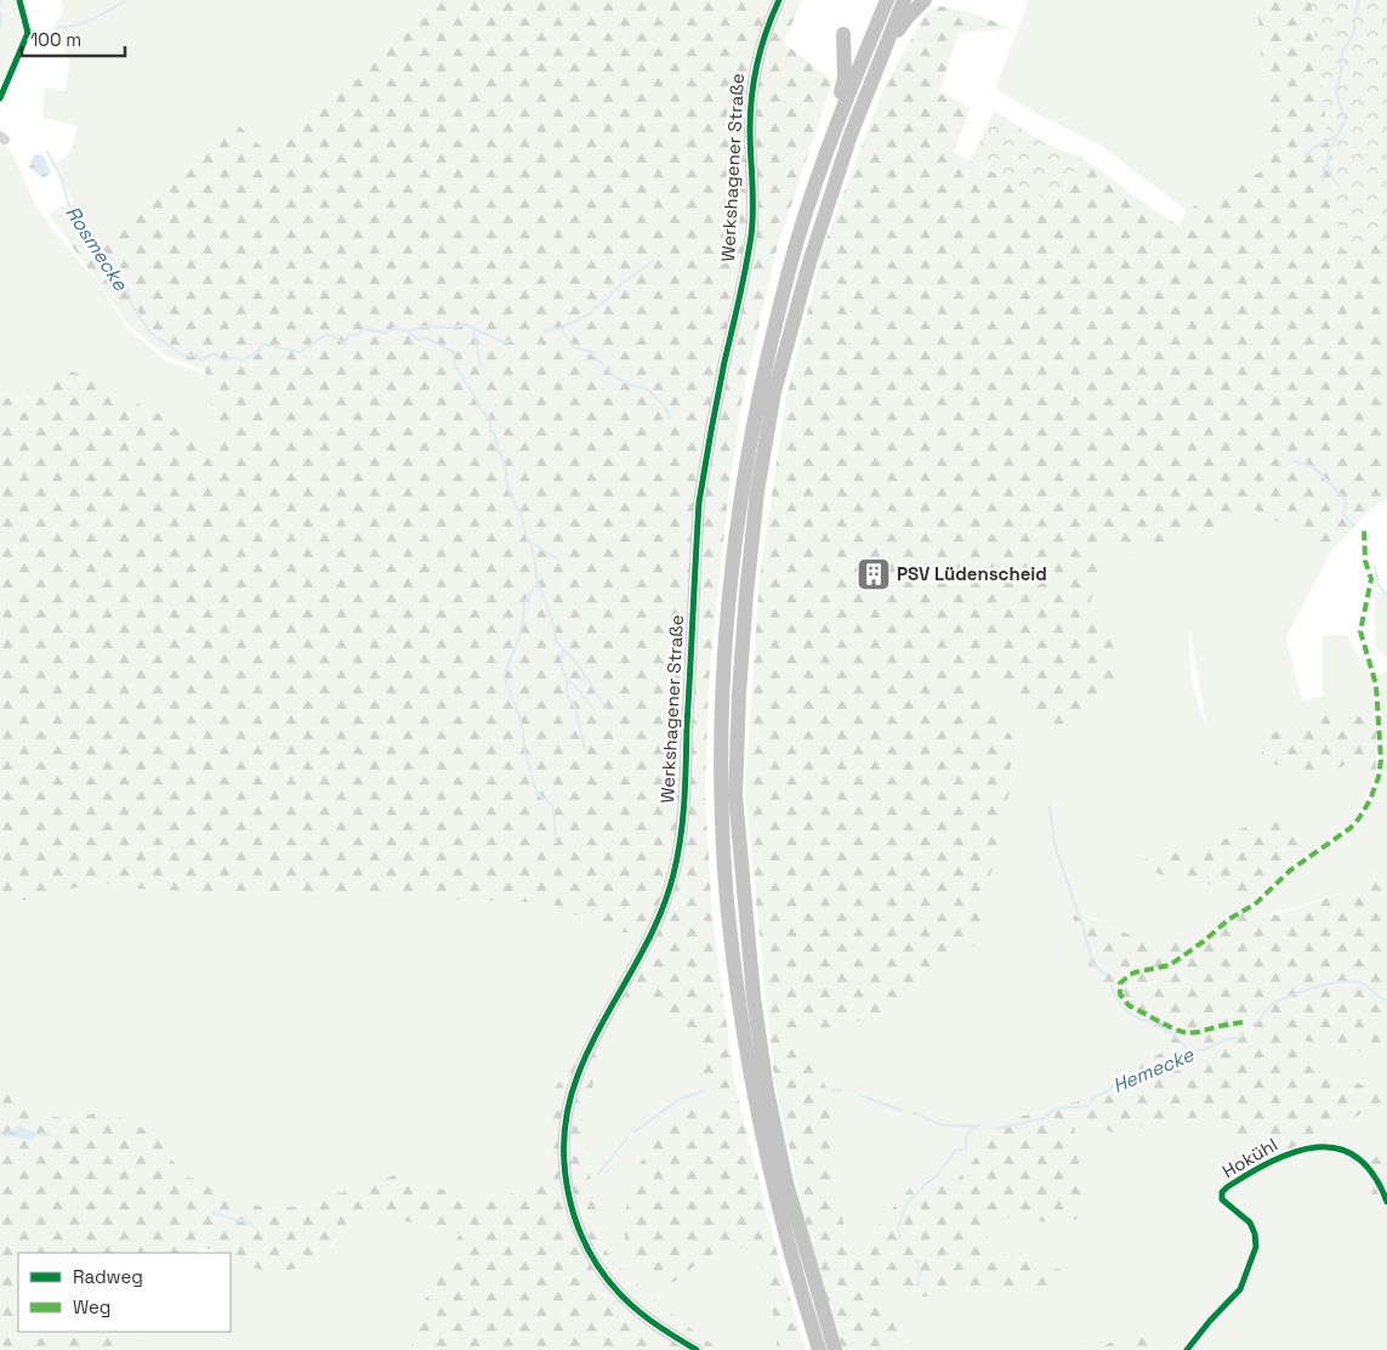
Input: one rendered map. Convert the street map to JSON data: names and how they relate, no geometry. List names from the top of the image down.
{
  "streets": {
    "main road": ["Werkshagener Straße"],
    "street": ["Hokühl"]
  },
  "water": ["Rosmecke", "Hemecke"],
  "places": {
    "building": ["PSV Lüdenscheid"]
  },
  "legend": ["Radweg", "Weg"],
  "scale_bar": "100 m"
}
